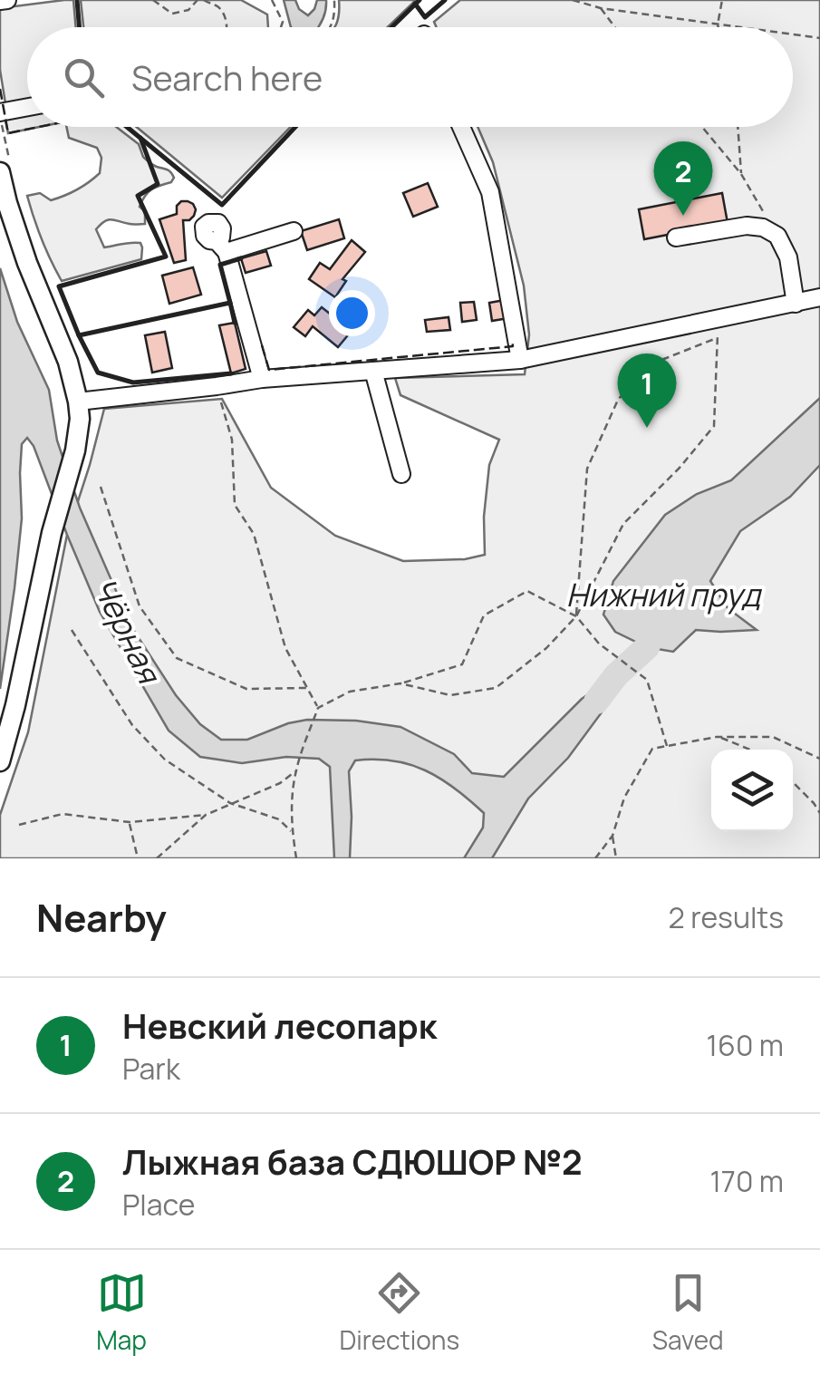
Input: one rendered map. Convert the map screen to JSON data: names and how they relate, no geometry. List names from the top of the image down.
{
  "water": ["Нижний пруд", "Чёрная"],
  "page": {
    "search": "Search here",
    "pins": ["2", "1"],
    "heading": ["Nearby", "2 results"],
    "list": [
      {
        "mark": "1",
        "name": "Невский лесопарк",
        "note": "Park",
        "value": "160 m"
      },
      {
        "mark": "2",
        "name": "Лыжная база СДЮШОР №2",
        "note": "Place",
        "value": "170 m"
      }
    ],
    "nav": ["Map", "Directions", "Saved"]
  }
}
